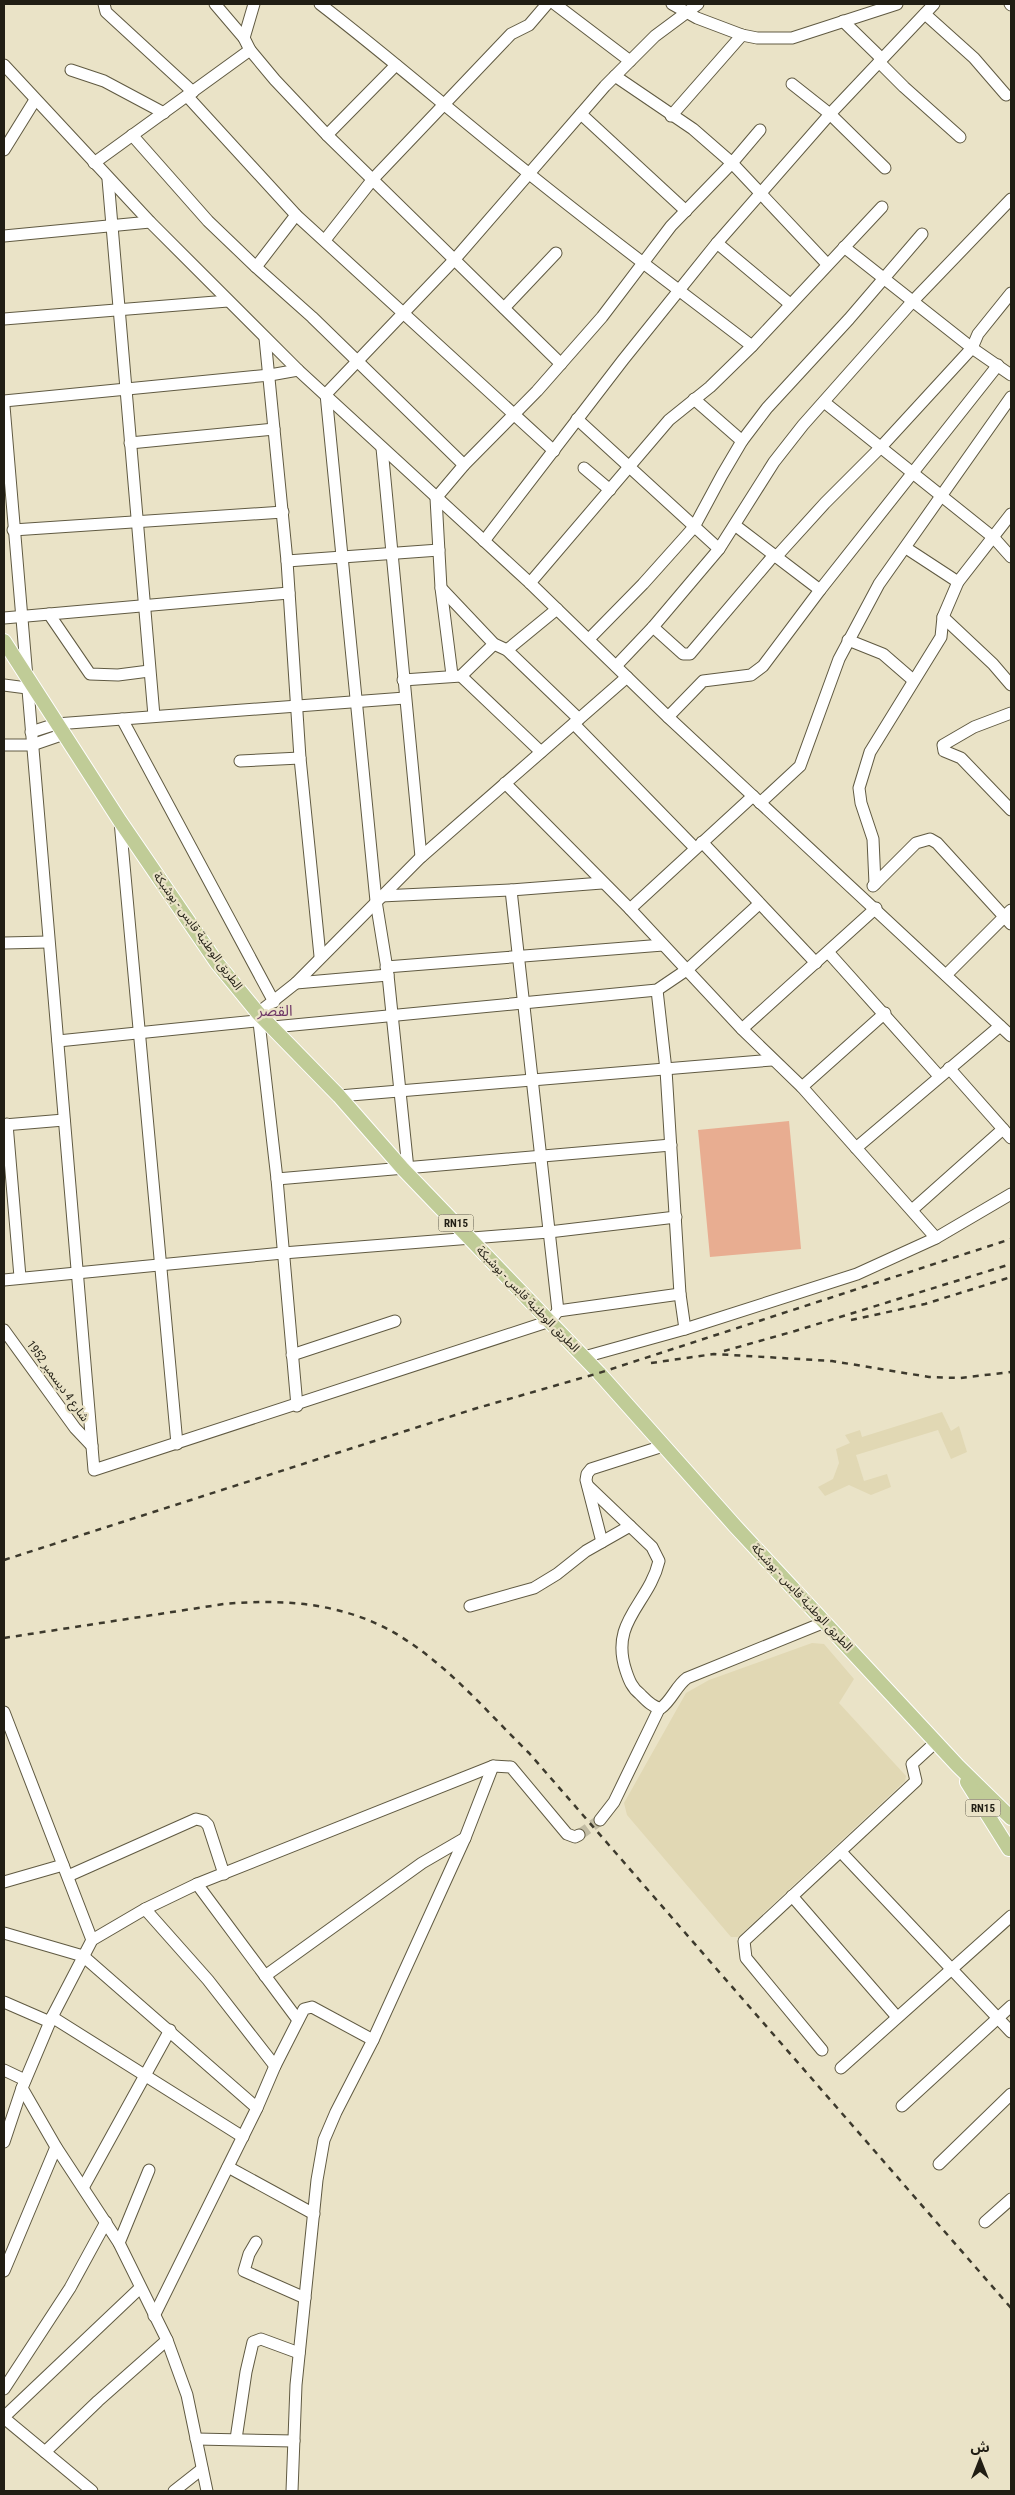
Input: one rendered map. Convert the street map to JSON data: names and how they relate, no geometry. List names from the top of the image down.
{
  "streets": {
    "main road": ["الطريق الوطنية قابس - بوشبكة", "RN15"],
    "street": ["شارع 4 ديسمبر 1952"]
  },
  "districts": ["القصر"],
  "north": "top"
}
